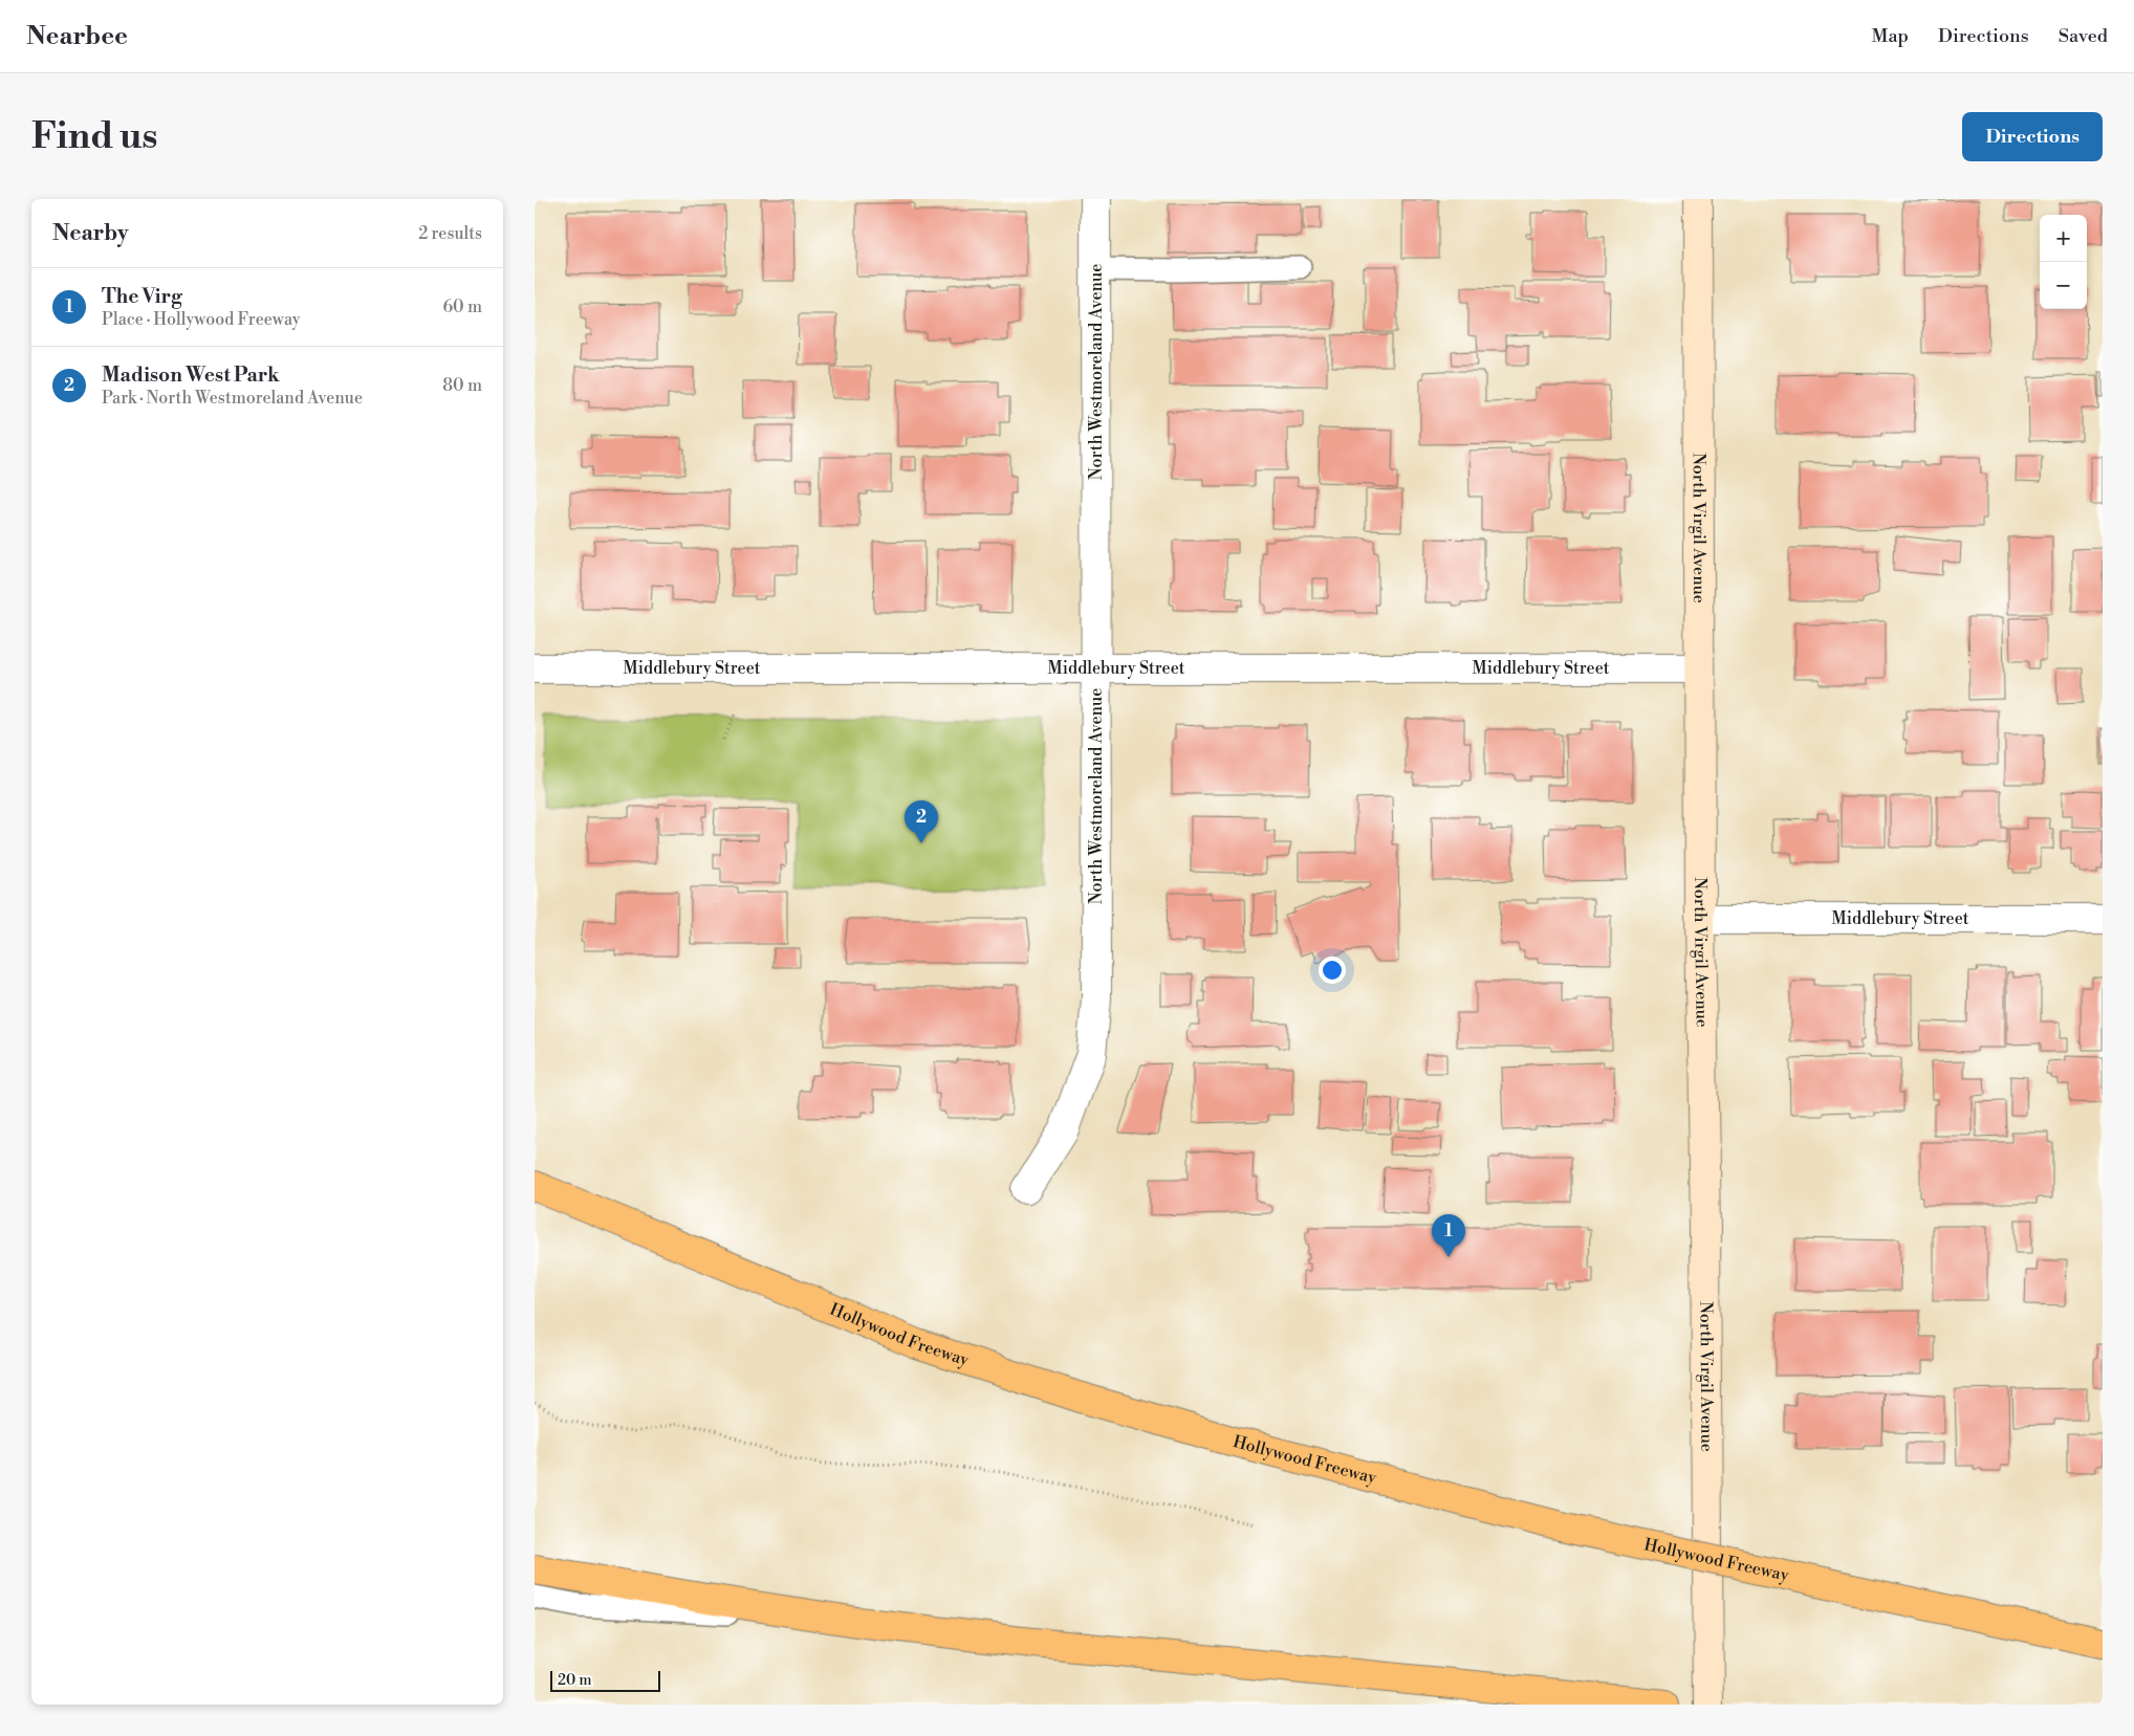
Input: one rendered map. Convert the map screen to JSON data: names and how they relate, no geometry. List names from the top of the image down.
{
  "streets": {
    "highway": ["Hollywood Freeway"],
    "main road": ["North Virgil Avenue"],
    "street": ["North Westmoreland Avenue", "Middlebury Street"]
  },
  "crossings": [
    ["North Westmoreland Avenue", "Middlebury Street"],
    ["North Virgil Avenue", "Middlebury Street"]
  ],
  "scale_bar": "20 m",
  "page": {
    "header": "Nearbee",
    "nav": ["Map", "Directions", "Saved"],
    "buttons": "Directions",
    "title": "Find us",
    "heading": ["Nearby", "2 results"],
    "map_buttons": ["+", "−"],
    "list": [
      {
        "mark": "1",
        "name": "The Virg",
        "note": "Place · Hollywood Freeway",
        "value": "60 m"
      },
      {
        "mark": "2",
        "name": "Madison West Park",
        "note": "Park · North Westmoreland Avenue",
        "value": "80 m"
      }
    ],
    "pins": ["2", "1"],
    "scale": "20 m"
  }
}
